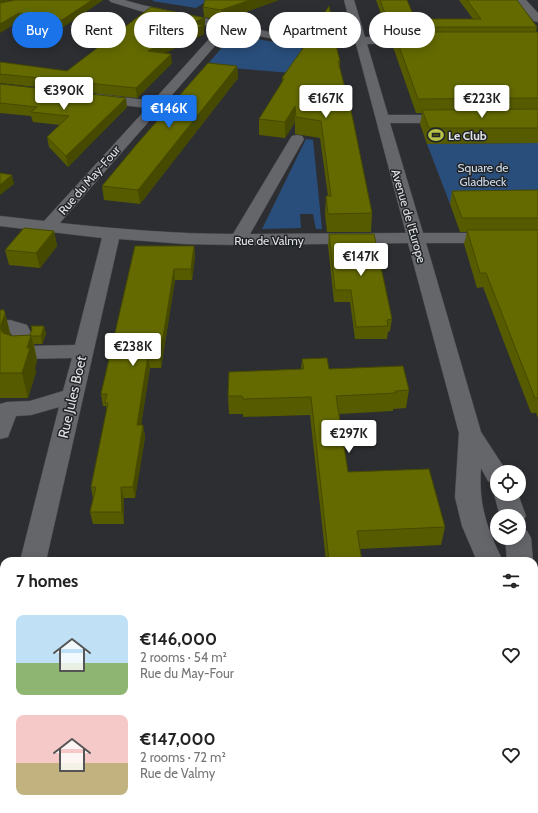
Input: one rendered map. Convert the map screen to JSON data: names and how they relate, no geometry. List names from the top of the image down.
{
  "streets": {
    "street": [
      "Rue du May-Four",
      "Avenue de l'Europe",
      "Rue de Valmy",
      "Rue Jules Boet"
    ]
  },
  "crossings": [
    ["Rue du May-Four", "Rue de Valmy"],
    ["Avenue de l'Europe", "Rue de Valmy"],
    ["Rue de Valmy", "Rue Jules Boet"]
  ],
  "parks": ["Square de Gladbeck"],
  "places": {
    "sports": ["Le Club"]
  },
  "page": {
    "chip": [
      "Buy",
      "Rent",
      "Filters",
      "New",
      "Apartment",
      "House"
    ],
    "price": [
      "€390K",
      "€167K",
      "€223K",
      "€146K",
      "€147K",
      "€238K",
      "€297K"
    ],
    "heading": "7 homes",
    "list": [
      {
        "name": "€146,000",
        "note": "2 rooms · 54 m² · Rue du May-Four"
      },
      {
        "name": "€147,000",
        "note": "2 rooms · 72 m² · Rue de Valmy"
      }
    ]
  }
}
